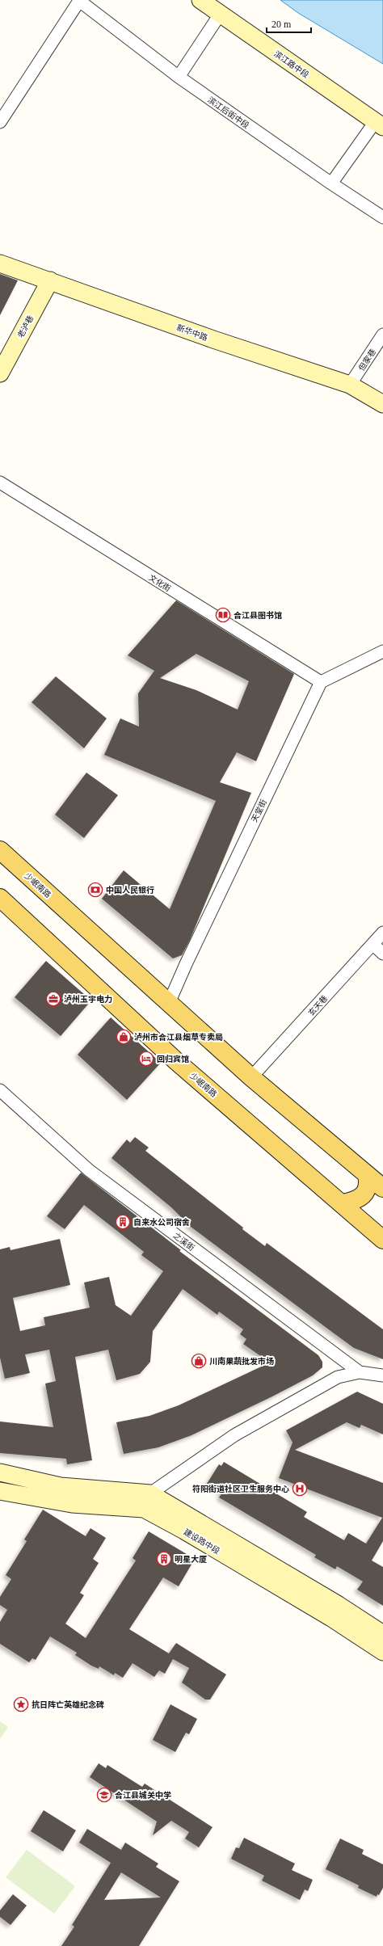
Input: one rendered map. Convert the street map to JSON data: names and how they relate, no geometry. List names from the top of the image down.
{
  "streets": {
    "main road": [
      "滨江路中段",
      "老泸巷",
      "新华中路",
      "少岷南路",
      "建设路中段"
    ],
    "street": [
      "滨江后街中段",
      "但家巷",
      "文化街",
      "天堂街",
      "玄天巷",
      "之溪街"
    ]
  },
  "crossings": [
    ["老泸巷", "新华中路"],
    ["新华中路", "但家巷"],
    ["文化街", "天堂街"],
    ["天堂街", "少岷南路"],
    ["少岷南路", "玄天巷"],
    ["之溪街", "建设路中段"]
  ],
  "places": {
    "library": ["合江县图书馆"],
    "bank": ["中国人民银行"],
    "office": ["泸州玉宇电力"],
    "shop": ["泸州市合江县烟草专卖局", "川南果蔬批发市场"],
    "hotel": ["回归宾馆"],
    "building": ["自来水公司宿舍", "明星大厦"],
    "hospital": ["符阳街道社区卫生服务中心"],
    "place": ["抗日阵亡英雄纪念碑"],
    "school or university": ["合江县城关中学"]
  },
  "scale_bar": "20 m"
}
